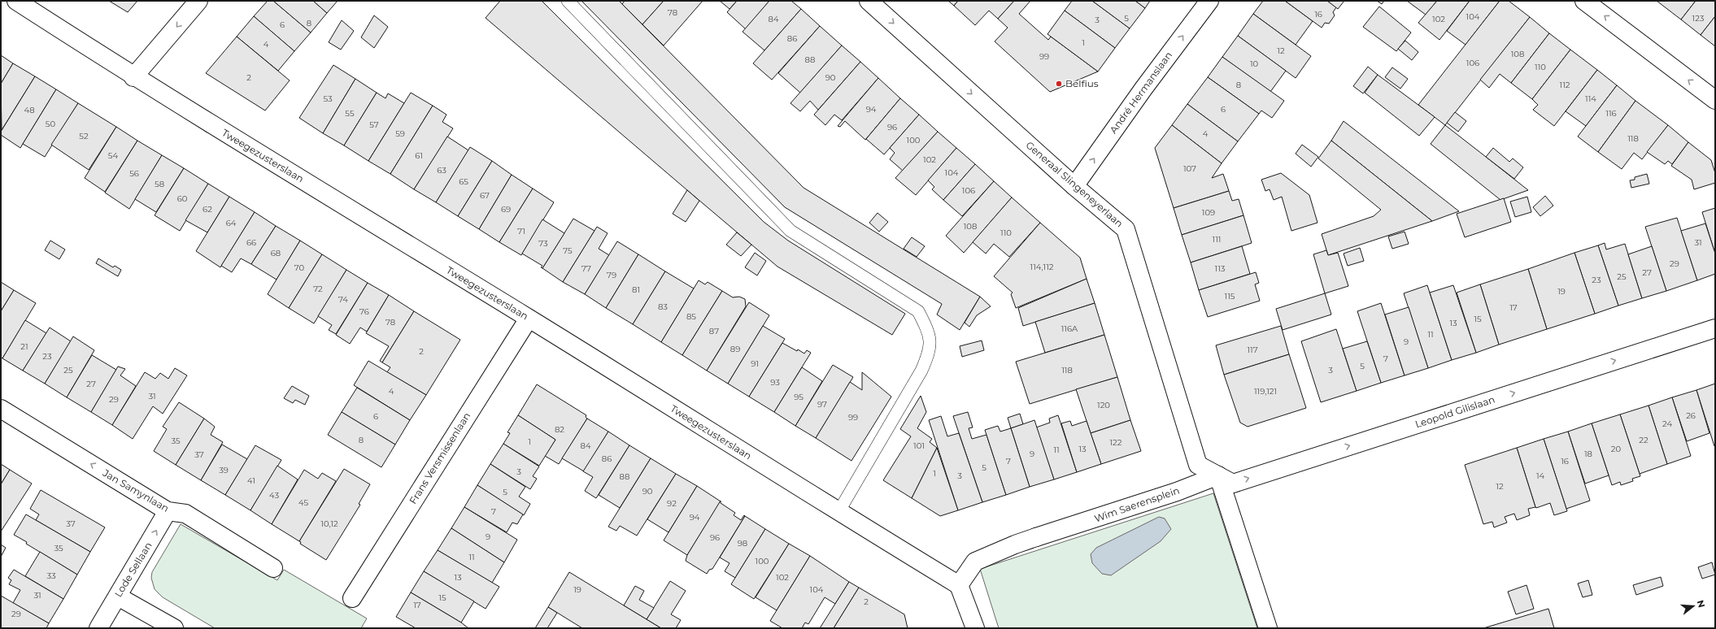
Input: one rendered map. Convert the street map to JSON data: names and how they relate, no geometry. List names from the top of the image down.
{
  "streets": {
    "street": [
      "André Hermanslaan",
      "Tweegezusterslaan",
      "Generaal Slingeneyerlaan",
      "Leopold Gilislaan",
      "Frans Versmissenlaan",
      "Jan Samynlaan",
      "Wim Saerensplein",
      "Lode Sellaan"
    ]
  },
  "crossings": [
    ["André Hermanslaan", "Generaal Slingeneyerlaan"],
    ["Tweegezusterslaan", "Frans Versmissenlaan"],
    ["Tweegezusterslaan", "Wim Saerensplein"],
    ["Generaal Slingeneyerlaan", "Leopold Gilislaan"],
    ["Leopold Gilislaan", "Wim Saerensplein"],
    ["Jan Samynlaan", "Lode Sellaan"]
  ],
  "one_way": [
    "André Hermanslaan",
    "Generaal Slingeneyerlaan",
    "Leopold Gilislaan",
    "Jan Samynlaan",
    "Lode Sellaan"
  ],
  "places": ["Belfius"],
  "house_numbers": [
    "78",
    "16",
    "104",
    "5",
    "123",
    "84",
    "102",
    "3",
    "8",
    "6",
    "86",
    "1",
    "4",
    "12",
    "108",
    "99",
    "88",
    "106",
    "10",
    "110",
    "2",
    "90",
    "8",
    "112",
    "53",
    "114",
    "94",
    "6",
    "48",
    "55",
    "116",
    "50",
    "57",
    "96",
    "59",
    "4",
    "52",
    "118",
    "100",
    "54",
    "61",
    "102",
    "107",
    "63",
    "104",
    "56",
    "65",
    "58",
    "106",
    "67",
    "60",
    "62",
    "69",
    "109",
    "64",
    "108",
    "71",
    "110",
    "111",
    "66",
    "31",
    "73",
    "75",
    "68",
    "29",
    "114,112",
    "70",
    "77",
    "113",
    "27",
    "79",
    "25",
    "23",
    "72",
    "81",
    "19",
    "115",
    "74",
    "83",
    "17",
    "76",
    "85",
    "15",
    "78",
    "13",
    "116A",
    "87",
    "11",
    "9",
    "21",
    "89",
    "117",
    "2",
    "23",
    "7",
    "91",
    "5",
    "25",
    "118",
    "3",
    "93",
    "27",
    "4",
    "119,121",
    "31",
    "95",
    "29",
    "97",
    "120",
    "26",
    "6",
    "99",
    "24",
    "82",
    "8",
    "22",
    "35",
    "1",
    "122",
    "84",
    "101",
    "13",
    "20",
    "11",
    "9",
    "18",
    "37",
    "86",
    "7",
    "16",
    "5",
    "39",
    "3",
    "1",
    "3",
    "14",
    "88",
    "41",
    "12",
    "90",
    "5",
    "43",
    "45",
    "92",
    "7",
    "94",
    "37",
    "10,12",
    "9",
    "96",
    "98",
    "35",
    "11",
    "100",
    "33",
    "13",
    "102",
    "19",
    "104",
    "31",
    "15",
    "2",
    "17",
    "29"
  ],
  "north": "right"
}
